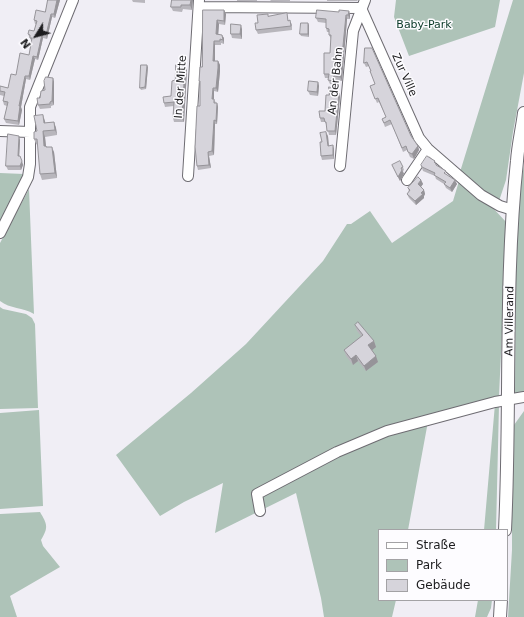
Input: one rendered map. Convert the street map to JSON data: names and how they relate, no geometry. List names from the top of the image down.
{
  "streets": {
    "main road": ["Am Villerand"],
    "street": ["Zur Ville", "An der Bahn", "In der Mitte"]
  },
  "crossings": [
    ["Zur Ville", "An der Bahn"],
    ["Zur Ville", "Am Villerand"]
  ],
  "parks": ["Baby-Park"],
  "legend": ["Straße", "Park", "Gebäude"],
  "north": "bottom left"
}
